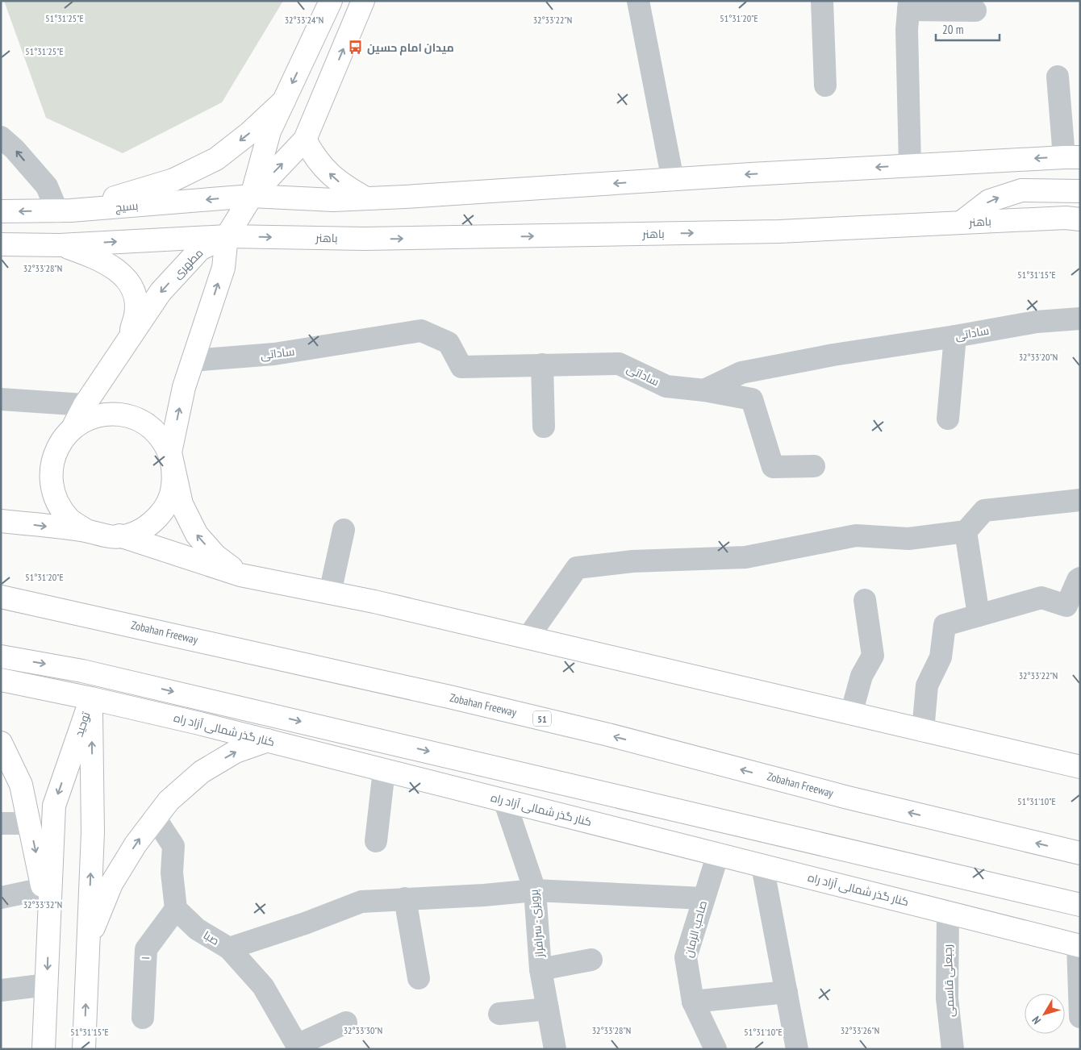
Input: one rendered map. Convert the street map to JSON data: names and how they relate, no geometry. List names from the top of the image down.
{
  "streets": {
    "main road": [
      "بسیج",
      "باهنر",
      "مطهری",
      "Zobahan Freeway",
      "51",
      "توحید",
      "کنار گذر شمالی آزاد راه"
    ],
    "street": [
      "ساداتی",
      "پرویزی - سرافراز",
      "صاحب الزمان",
      "صبا",
      "۱",
      "رجبعلی قاسمی"
    ]
  },
  "crossings": [
    ["باهنر", "مطهری"],
    ["توحید", "کنار گذر شمالی آزاد راه"],
    ["کنار گذر شمالی آزاد راه", "پرویزی - سرافراز"],
    ["کنار گذر شمالی آزاد راه", "صاحب الزمان"],
    ["کنار گذر شمالی آزاد راه", "رجبعلی قاسمی"],
    ["صبا", "۱"]
  ],
  "places": {
    "bus stop": ["میدان امام حسین"]
  },
  "scale_bar": "20 m",
  "north": "bottom left",
  "coordinates": [
    "51°31'25\"E",
    "51°31'20\"E",
    "32°33'24\"N",
    "32°33'22\"N",
    "32°33'28\"N",
    "51°31'15\"E",
    "32°33'20\"N",
    "51°31'10\"E",
    "32°33'32\"N",
    "32°33'30\"N",
    "32°33'26\"N"
  ]
}
